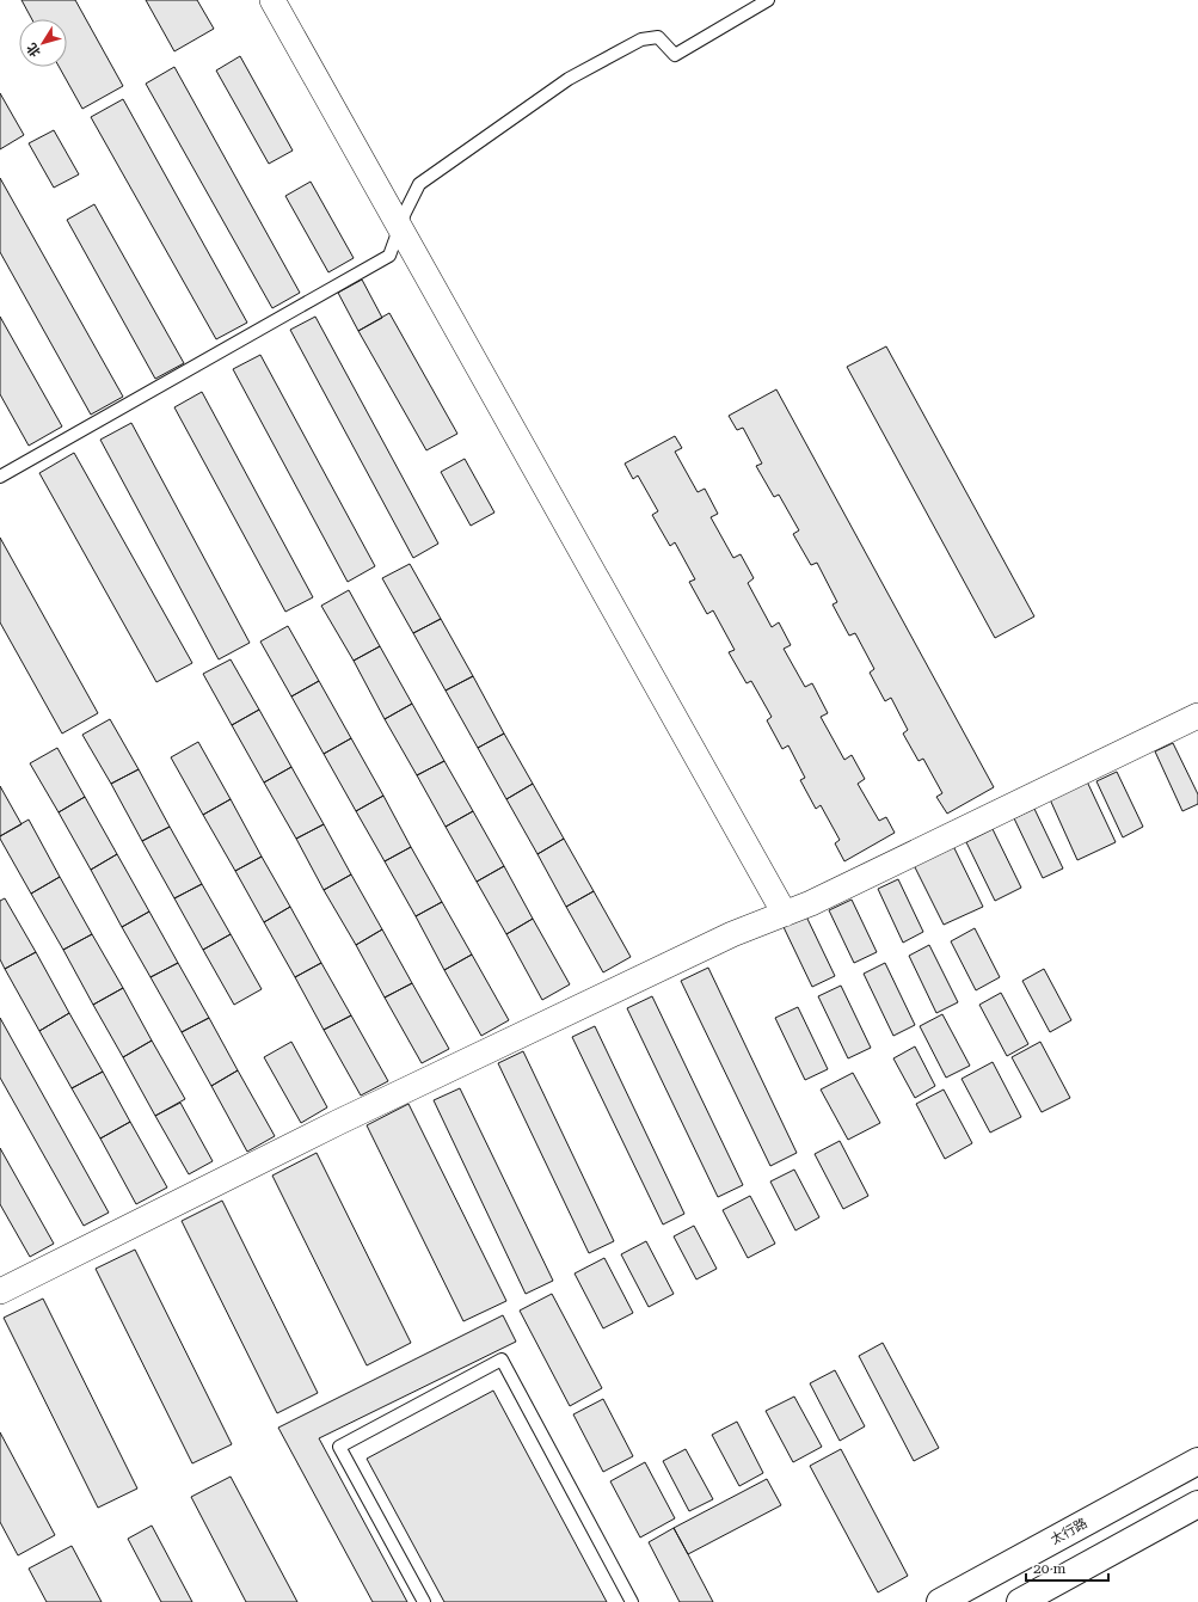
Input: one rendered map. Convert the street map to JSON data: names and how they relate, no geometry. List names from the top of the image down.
{
  "streets": {
    "highway": ["太行路"]
  },
  "scale_bar": "20 m",
  "north": "bottom left"
}
